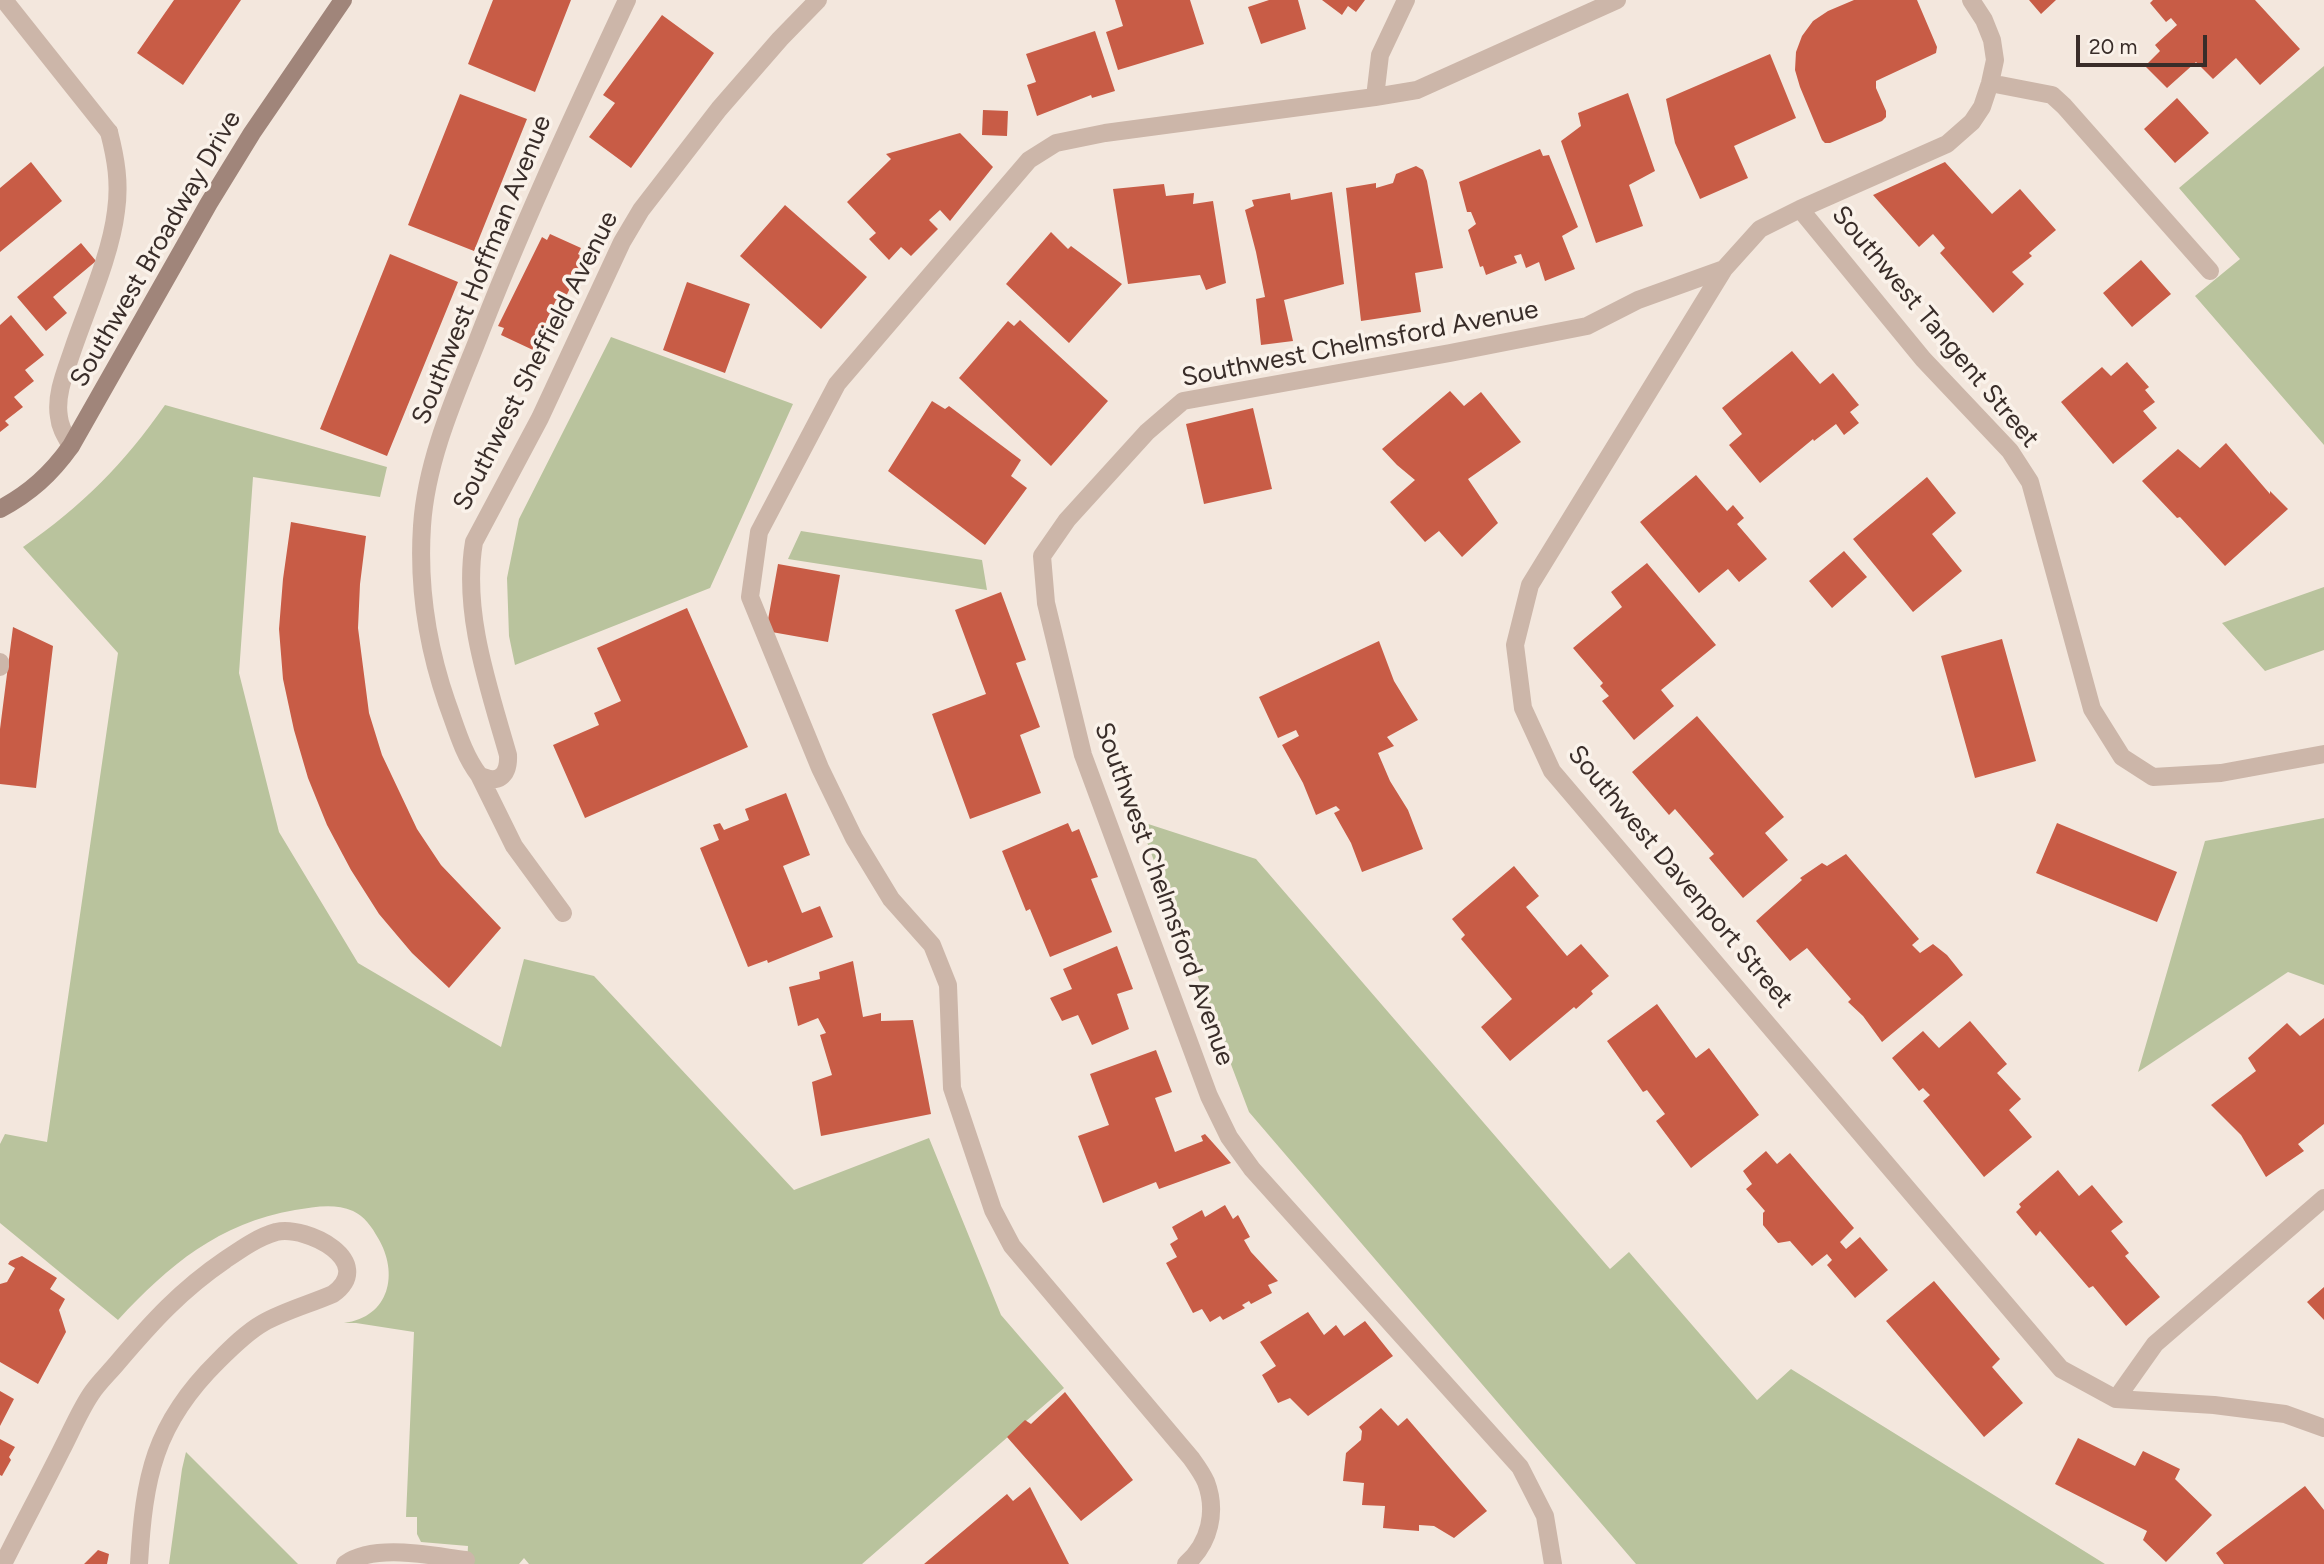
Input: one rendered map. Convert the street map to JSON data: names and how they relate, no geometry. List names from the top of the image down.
{
  "streets": {
    "street": [
      "Southwest Broadway Drive",
      "Southwest Hoffman Avenue",
      "Southwest Tangent Street",
      "Southwest Chelmsford Avenue",
      "Southwest Sheffield Avenue",
      "Southwest Davenport Street"
    ]
  },
  "crossings": [
    ["Southwest Hoffman Avenue", "Southwest Sheffield Avenue"],
    ["Southwest Tangent Street", "Southwest Davenport Street"],
    ["Southwest Chelmsford Avenue", "Southwest Davenport Street"]
  ],
  "scale_bar": "20 m"
}
